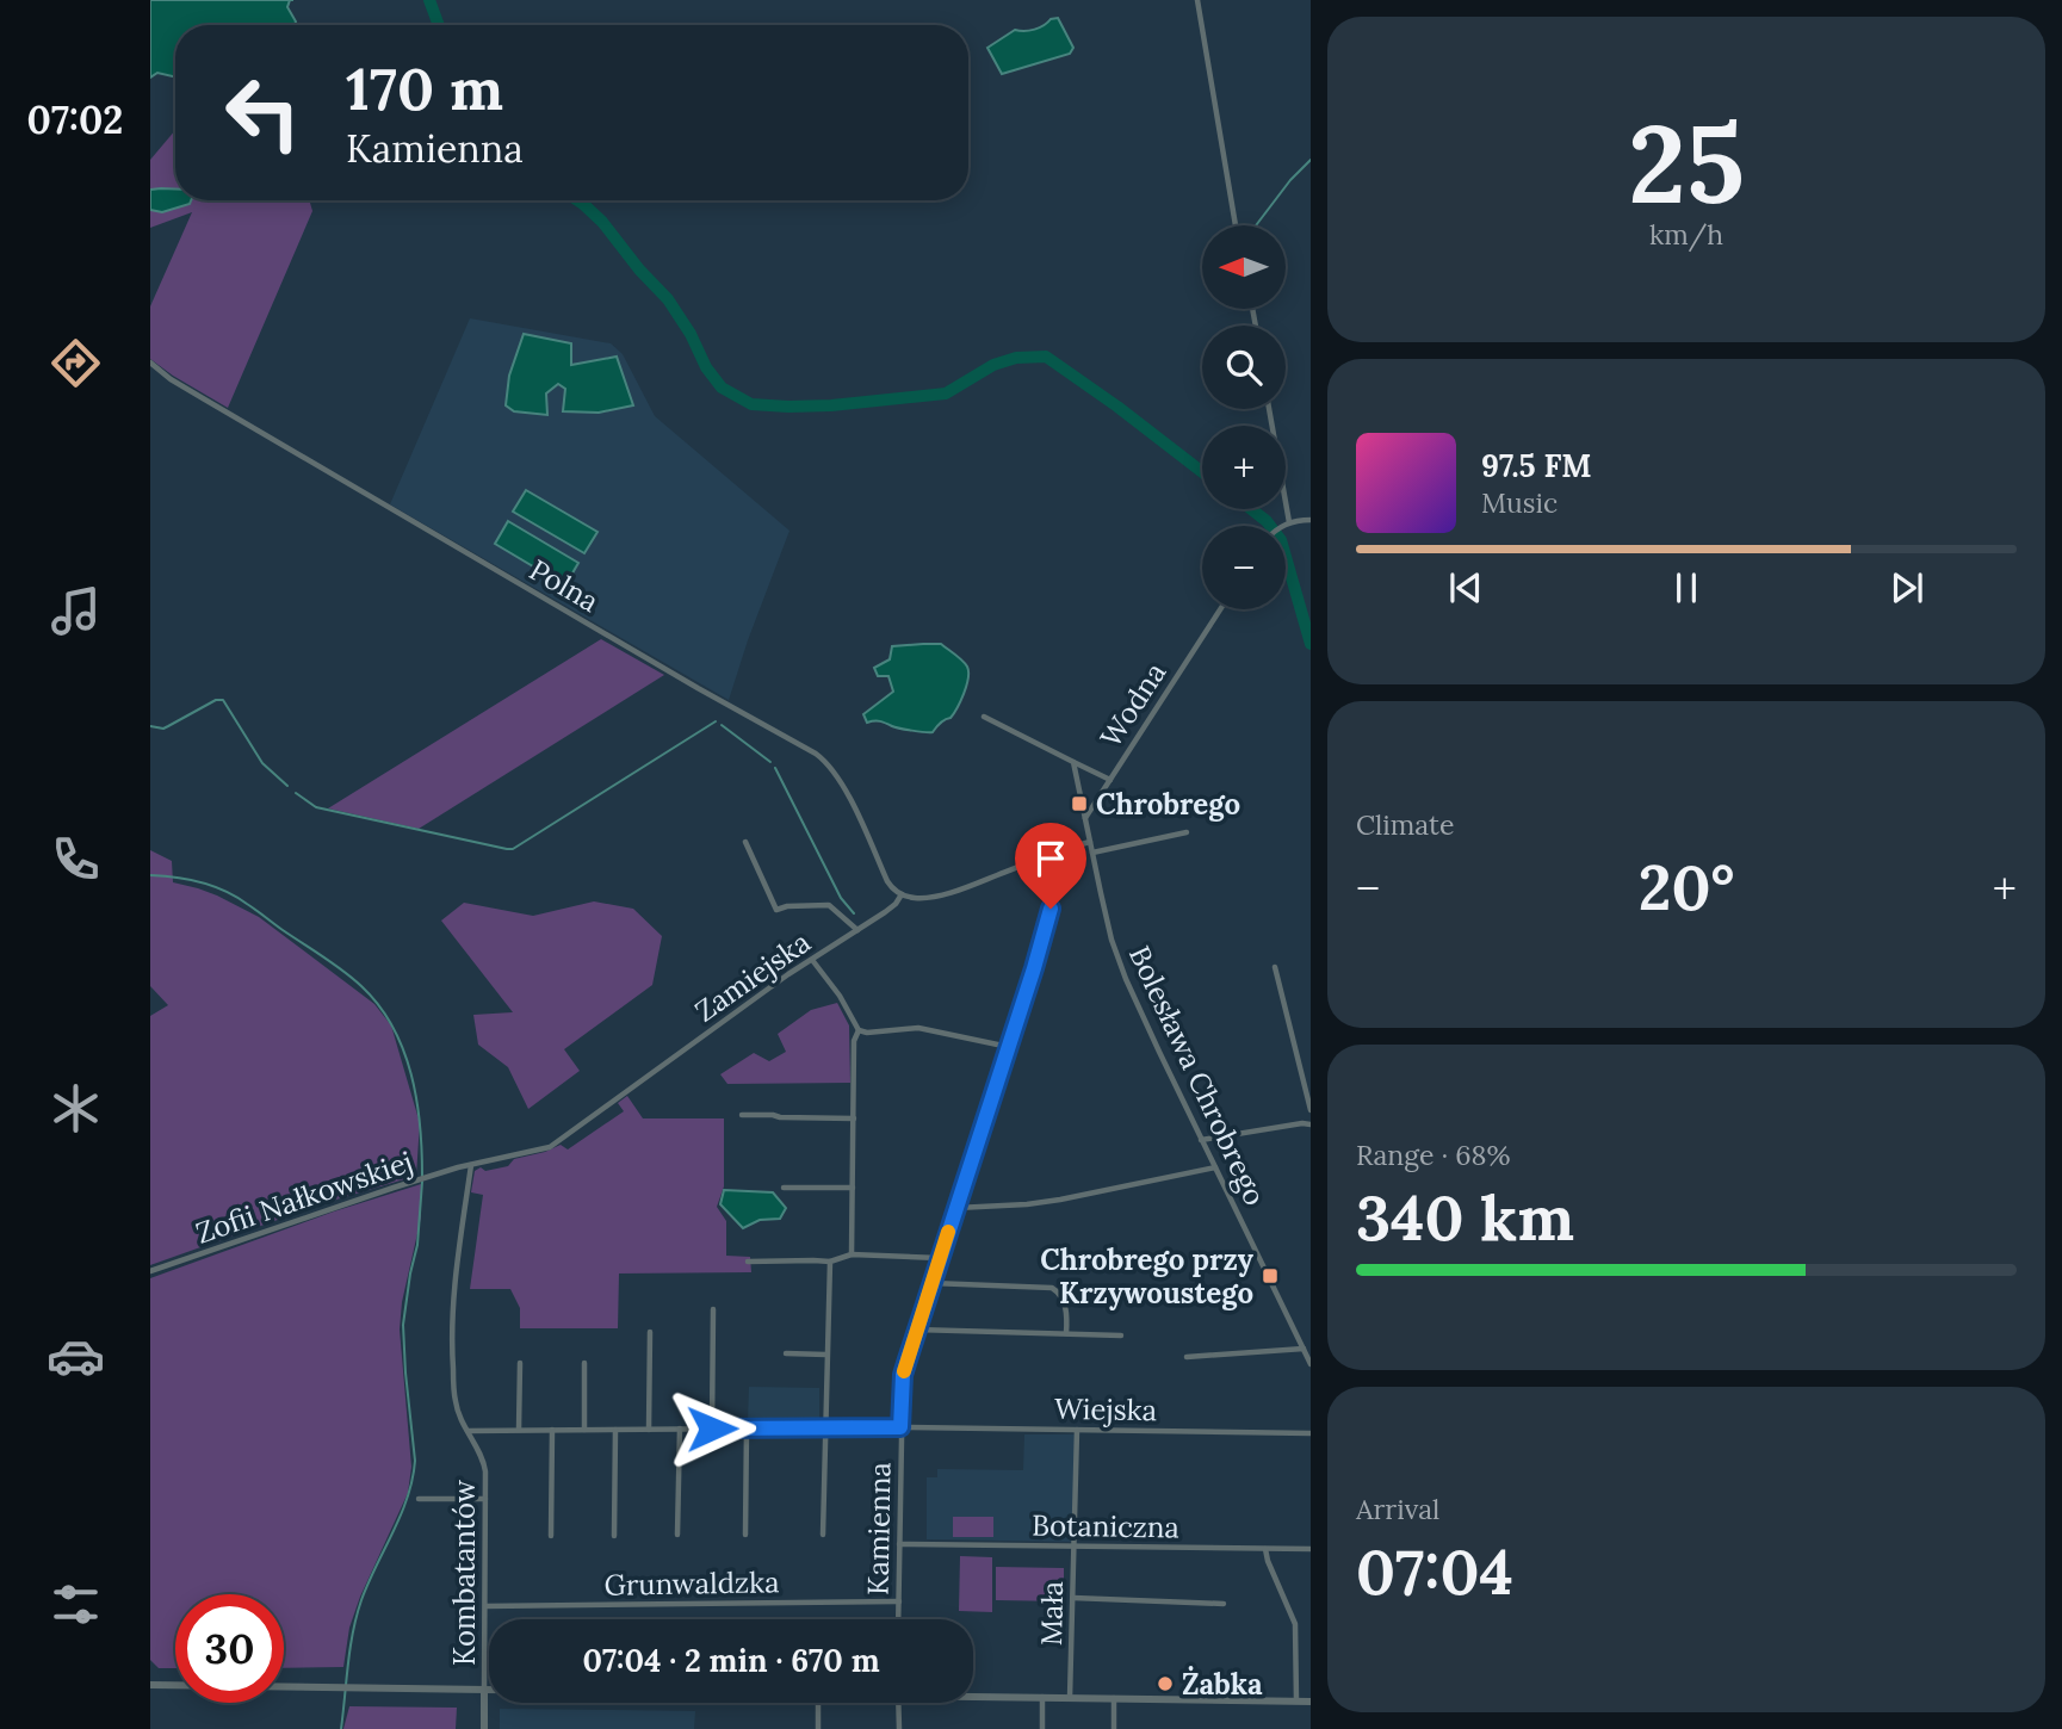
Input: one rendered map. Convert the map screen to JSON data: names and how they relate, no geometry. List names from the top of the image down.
{
  "streets": {
    "street": [
      "Polna",
      "Wodna",
      "Zamiejska",
      "Bolesława Chrobrego",
      "Zofii Nałkowskiej",
      "Wiejska",
      "Botaniczna",
      "Kamienna",
      "Kombatantów",
      "Grunwaldzka",
      "Mała"
    ]
  },
  "crossings": [
    ["Polna", "Zamiejska"],
    ["Zamiejska", "Zofii Nałkowskiej"],
    ["Zamiejska", "Kombatantów"],
    ["Zofii Nałkowskiej", "Kombatantów"],
    ["Wiejska", "Kamienna"],
    ["Wiejska", "Kombatantów"],
    ["Wiejska", "Mała"],
    ["Botaniczna", "Kamienna"],
    ["Botaniczna", "Mała"],
    ["Kamienna", "Grunwaldzka"],
    ["Kombatantów", "Grunwaldzka"]
  ],
  "places": {
    "transit": ["Chrobrego", "Chrobrego przy Krzywoustego"],
    "other": ["Żabka"]
  },
  "north": "left",
  "page": {
    "tabs": "07:02",
    "tile": [
      ["25", "km/h"],
      "Climate",
      ["Range · 68%", "340 km"],
      ["Arrival", "07:04"]
    ],
    "turn": ["170 m", "Kamienna"],
    "map_buttons": ["+", "−"],
    "song": ["97.5 FM", "Music"],
    "heat": ["−", "20°", "+"],
    "limit": "30",
    "trip": "07:04 · 2 min · 670 m"
  }
}
